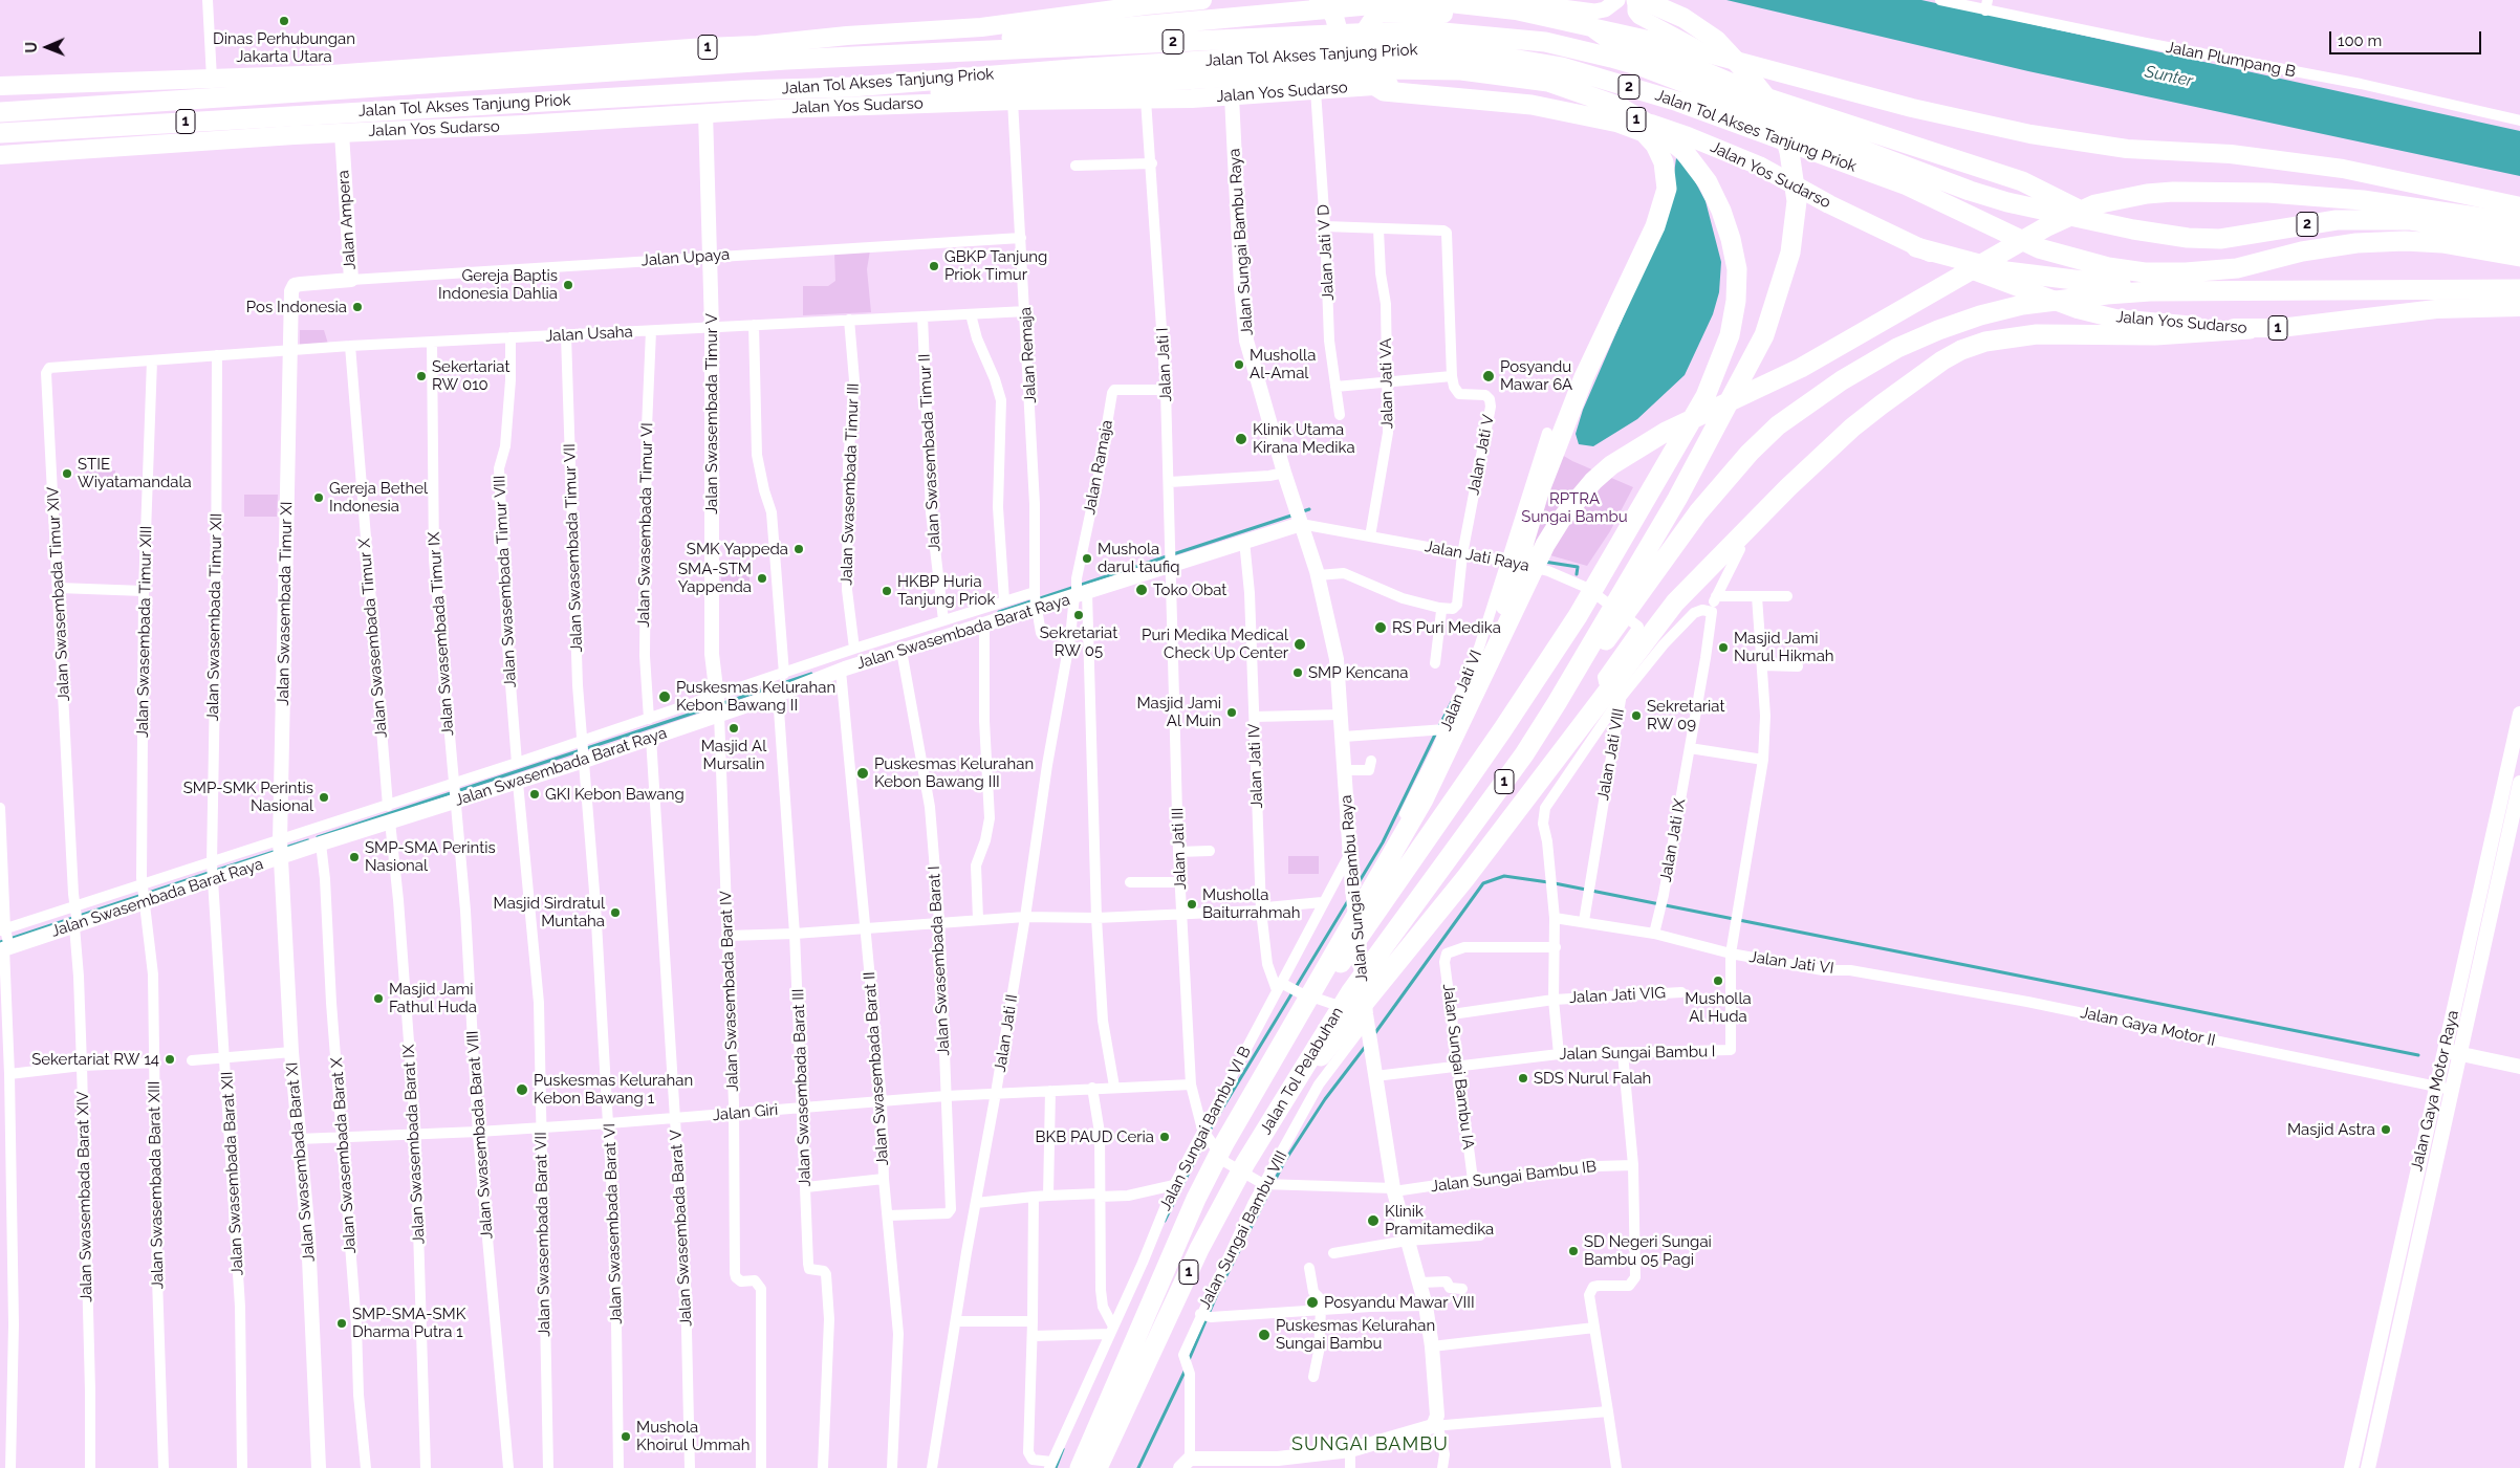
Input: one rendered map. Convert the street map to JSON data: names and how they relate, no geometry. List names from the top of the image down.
{
  "streets": {
    "highway": [
      "2",
      "1",
      "Jalan Tol Akses Tanjung Priok",
      "Jalan Yos Sudarso",
      "Jalan Tol Pelabuhan"
    ],
    "street": [
      "Jalan Plumpang B",
      "Jalan Ampera",
      "Jalan Sungai Bambu Raya",
      "Jalan Jati V D",
      "Jalan Upaya",
      "Jalan Usaha",
      "Jalan Remaja",
      "Jalan Jati I",
      "Jalan Jati VA",
      "Jalan Swasembada Timur V",
      "Jalan Swasembada Timur II",
      "Jalan Jati V",
      "Jalan Ramaja",
      "Jalan Swasembada Timur III",
      "Jalan Swasembada Timur VI",
      "Jalan Swasembada Timur VII",
      "Jalan Jati Raya",
      "Jalan Swasembada Timur VIII",
      "Jalan Swasembada Timur XIV",
      "Jalan Swasembada Timur XI",
      "Jalan Swasembada Timur XII",
      "Jalan Swasembada Timur XIII",
      "Jalan Swasembada Barat Raya",
      "Jalan Swasembada Timur IX",
      "Jalan Swasembada Timur X",
      "Jalan Jati VI",
      "Jalan Jati VIII",
      "Jalan Jati IV",
      "Jalan Jati IX",
      "Jalan Jati III",
      "Jalan Swasembada Barat I",
      "Jalan Swasembada Barat IV",
      "Jalan Jati VIG",
      "Jalan Gaya Motor II",
      "Jalan Jati II",
      "Jalan Sungai Bambu I",
      "Jalan Sungai Bambu IA",
      "Jalan Swasembada Barat II",
      "Jalan Swasembada Barat III",
      "Jalan Gaya Motor Raya",
      "Jalan Giri",
      "Jalan Sungai Bambu VI B",
      "Jalan Swasembada Barat VIII",
      "Jalan Swasembada Barat IX",
      "Jalan Swasembada Barat X",
      "Jalan Swasembada Barat XI",
      "Jalan Swasembada Barat XII",
      "Jalan Sungai Bambu IB",
      "Jalan Swasembada Barat XIII",
      "Jalan Swasembada Barat XIV",
      "Jalan Swasembada Barat VI",
      "Jalan Swasembada Barat V",
      "Jalan Sungai Bambu VIII",
      "Jalan Swasembada Barat VII"
    ]
  },
  "crossings": [
    ["Jalan Yos Sudarso", "Jalan Ampera"],
    ["Jalan Yos Sudarso", "Jalan Sungai Bambu Raya"],
    ["Jalan Yos Sudarso", "Jalan Jati V D"],
    ["Jalan Yos Sudarso", "Jalan Remaja"],
    ["Jalan Yos Sudarso", "Jalan Jati I"],
    ["Jalan Yos Sudarso", "Jalan Swasembada Timur V"],
    ["Jalan Ampera", "Jalan Upaya"],
    ["Jalan Ampera", "Jalan Usaha"],
    ["Jalan Ampera", "Jalan Swasembada Timur XI"],
    ["Jalan Sungai Bambu Raya", "Jalan Jati Raya"],
    ["Jalan Sungai Bambu Raya", "Jalan Swasembada Barat Raya"],
    ["Jalan Sungai Bambu Raya", "Jalan Jati VI"],
    ["Jalan Sungai Bambu Raya", "Jalan Sungai Bambu I"],
    ["Jalan Sungai Bambu Raya", "Jalan Sungai Bambu VI B"],
    ["Jalan Sungai Bambu Raya", "Jalan Sungai Bambu IB"],
    ["Jalan Sungai Bambu Raya", "Jalan Sungai Bambu VIII"],
    ["Jalan Upaya", "Jalan Remaja"],
    ["Jalan Upaya", "Jalan Swasembada Timur V"],
    ["Jalan Usaha", "Jalan Remaja"],
    ["Jalan Usaha", "Jalan Swasembada Timur V"],
    ["Jalan Usaha", "Jalan Swasembada Timur II"],
    ["Jalan Usaha", "Jalan Swasembada Timur III"],
    ["Jalan Usaha", "Jalan Swasembada Timur VI"],
    ["Jalan Usaha", "Jalan Swasembada Timur VII"],
    ["Jalan Usaha", "Jalan Swasembada Timur VIII"],
    ["Jalan Usaha", "Jalan Swasembada Timur XIV"],
    ["Jalan Usaha", "Jalan Swasembada Timur XI"],
    ["Jalan Usaha", "Jalan Swasembada Timur XII"],
    ["Jalan Usaha", "Jalan Swasembada Timur XIII"],
    ["Jalan Usaha", "Jalan Swasembada Timur IX"],
    ["Jalan Usaha", "Jalan Swasembada Timur X"],
    ["Jalan Remaja", "Jalan Swasembada Barat Raya"],
    ["Jalan Remaja", "Jalan Jati II"],
    ["Jalan Jati I", "Jalan Ramaja"],
    ["Jalan Jati I", "Jalan Swasembada Barat Raya"],
    ["Jalan Jati I", "Jalan Jati III"],
    ["Jalan Jati VA", "Jalan Jati Raya"],
    ["Jalan Swasembada Timur V", "Jalan Swasembada Barat Raya"],
    ["Jalan Swasembada Timur V", "Jalan Swasembada Barat IV"],
    ["Jalan Jati V", "Jalan Jati Raya"],
    ["Jalan Ramaja", "Jalan Swasembada Barat Raya"],
    ["Jalan Ramaja", "Jalan Jati II"],
    ["Jalan Swasembada Timur VII", "Jalan Swasembada Barat Raya"],
    ["Jalan Swasembada Timur VII", "Jalan Swasembada Barat VI"],
    ["Jalan Jati Raya", "Jalan Swasembada Barat Raya"],
    ["Jalan Jati Raya", "Jalan Jati VI"],
    ["Jalan Jati Raya", "Jalan Jati VIII"],
    ["Jalan Swasembada Timur XIV", "Jalan Swasembada Timur XIII"],
    ["Jalan Swasembada Timur XIV", "Jalan Swasembada Barat Raya"],
    ["Jalan Swasembada Timur XIV", "Jalan Swasembada Barat XIV"],
    ["Jalan Swasembada Timur XI", "Jalan Swasembada Barat Raya"],
    ["Jalan Swasembada Timur XI", "Jalan Swasembada Barat XI"],
    ["Jalan Swasembada Timur XII", "Jalan Swasembada Barat Raya"],
    ["Jalan Swasembada Timur XII", "Jalan Swasembada Barat XII"],
    ["Jalan Swasembada Timur XIII", "Jalan Swasembada Barat Raya"],
    ["Jalan Swasembada Timur XIII", "Jalan Swasembada Barat XIII"],
    ["Jalan Swasembada Barat Raya", "Jalan Swasembada Timur IX"],
    ["Jalan Swasembada Barat Raya", "Jalan Jati IV"],
    ["Jalan Swasembada Barat Raya", "Jalan Jati III"],
    ["Jalan Swasembada Barat Raya", "Jalan Swasembada Barat I"],
    ["Jalan Swasembada Barat Raya", "Jalan Swasembada Barat IV"],
    ["Jalan Swasembada Barat Raya", "Jalan Jati II"],
    ["Jalan Swasembada Barat Raya", "Jalan Swasembada Barat II"],
    ["Jalan Swasembada Barat Raya", "Jalan Swasembada Barat III"],
    ["Jalan Swasembada Barat Raya", "Jalan Swasembada Barat VIII"],
    ["Jalan Swasembada Barat Raya", "Jalan Swasembada Barat IX"],
    ["Jalan Swasembada Barat Raya", "Jalan Swasembada Barat X"],
    ["Jalan Swasembada Barat Raya", "Jalan Swasembada Barat XI"],
    ["Jalan Swasembada Barat Raya", "Jalan Swasembada Barat XII"],
    ["Jalan Swasembada Barat Raya", "Jalan Swasembada Barat XIII"],
    ["Jalan Swasembada Barat Raya", "Jalan Swasembada Barat XIV"],
    ["Jalan Swasembada Barat Raya", "Jalan Swasembada Barat VI"],
    ["Jalan Swasembada Barat Raya", "Jalan Swasembada Barat V"],
    ["Jalan Swasembada Barat Raya", "Jalan Swasembada Barat VII"],
    ["Jalan Swasembada Timur IX", "Jalan Swasembada Barat VIII"],
    ["Jalan Jati VI", "Jalan Jati VIII"],
    ["Jalan Jati VI", "Jalan Jati IX"],
    ["Jalan Jati VI", "Jalan Gaya Motor II"],
    ["Jalan Jati VI", "Jalan Sungai Bambu I"],
    ["Jalan Jati VIII", "Jalan Jati IX"],
    ["Jalan Jati IV", "Jalan Sungai Bambu VI B"],
    ["Jalan Jati III", "Jalan Giri"],
    ["Jalan Jati III", "Jalan Sungai Bambu VI B"],
    ["Jalan Swasembada Barat I", "Jalan Swasembada Barat II"],
    ["Jalan Swasembada Barat I", "Jalan Giri"],
    ["Jalan Swasembada Barat IV", "Jalan Giri"],
    ["Jalan Jati VIG", "Jalan Sungai Bambu IA"],
    ["Jalan Gaya Motor II", "Jalan Gaya Motor Raya"],
    ["Jalan Jati II", "Jalan Giri"],
    ["Jalan Sungai Bambu I", "Jalan Sungai Bambu IA"],
    ["Jalan Sungai Bambu IA", "Jalan Sungai Bambu IB"],
    ["Jalan Swasembada Barat II", "Jalan Giri"],
    ["Jalan Swasembada Barat III", "Jalan Giri"],
    ["Jalan Giri", "Jalan Swasembada Barat VIII"],
    ["Jalan Giri", "Jalan Swasembada Barat IX"],
    ["Jalan Giri", "Jalan Swasembada Barat X"],
    ["Jalan Giri", "Jalan Swasembada Barat XI"],
    ["Jalan Giri", "Jalan Swasembada Barat VI"],
    ["Jalan Giri", "Jalan Swasembada Barat V"],
    ["Jalan Giri", "Jalan Swasembada Barat VII"],
    ["Jalan Sungai Bambu IB", "Jalan Sungai Bambu VIII"]
  ],
  "districts": ["SUNGAI BAMBU"],
  "water": ["Sunter"],
  "parks": ["RPTRA Sungai Bambu"],
  "places": [
    "Dinas Perhubungan Jakarta Utara",
    "GBKP Tanjung Priok Timur",
    "Gereja Baptis Indonesia Dahlia",
    "Pos Indonesia",
    "Musholla Al-Amal",
    "Sekertariat RW 010",
    "Posyandu Mawar 6A",
    "Klinik Utama Kirana Medika",
    "STIE Wiyatamandala",
    "Gereja Bethel Indonesia",
    "SMK Yappeda",
    "Mushola darul taufiq",
    "SMA-STM Yappenda",
    "Toko Obat",
    "HKBP Huria Tanjung Priok",
    "Sekretariat RW 05",
    "RS Puri Medika",
    "Puri Medika Medical Check Up Center",
    "Masjid Jami Nurul Hikmah",
    "SMP Kencana",
    "Puskesmas Kelurahan Kebon Bawang II",
    "Masjid Jami Al Muin",
    "Sekretariat RW 09",
    "Masjid Al Mursalin",
    "Puskesmas Kelurahan Kebon Bawang III",
    "GKI Kebon Bawang",
    "SMP-SMK Perintis Nasional",
    "SMP-SMA Perintis Nasional",
    "Musholla Baiturrahmah",
    "Masjid Sirdratul Muntaha",
    "Musholla Al Huda",
    "Masjid Jami Fathul Huda",
    "Sekertariat RW 14",
    "SDS Nurul Falah",
    "Puskesmas Kelurahan Kebon Bawang 1",
    "Masjid Astra",
    "BKB PAUD Ceria",
    "Klinik Pramitamedika",
    "SD Negeri Sungai Bambu 05 Pagi",
    "Posyandu Mawar VIII",
    "SMP-SMA-SMK Dharma Putra 1",
    "Puskesmas Kelurahan Sungai Bambu",
    "Mushola Khoirul Ummah"
  ],
  "scale_bar": "100 m",
  "north": "left"
}
